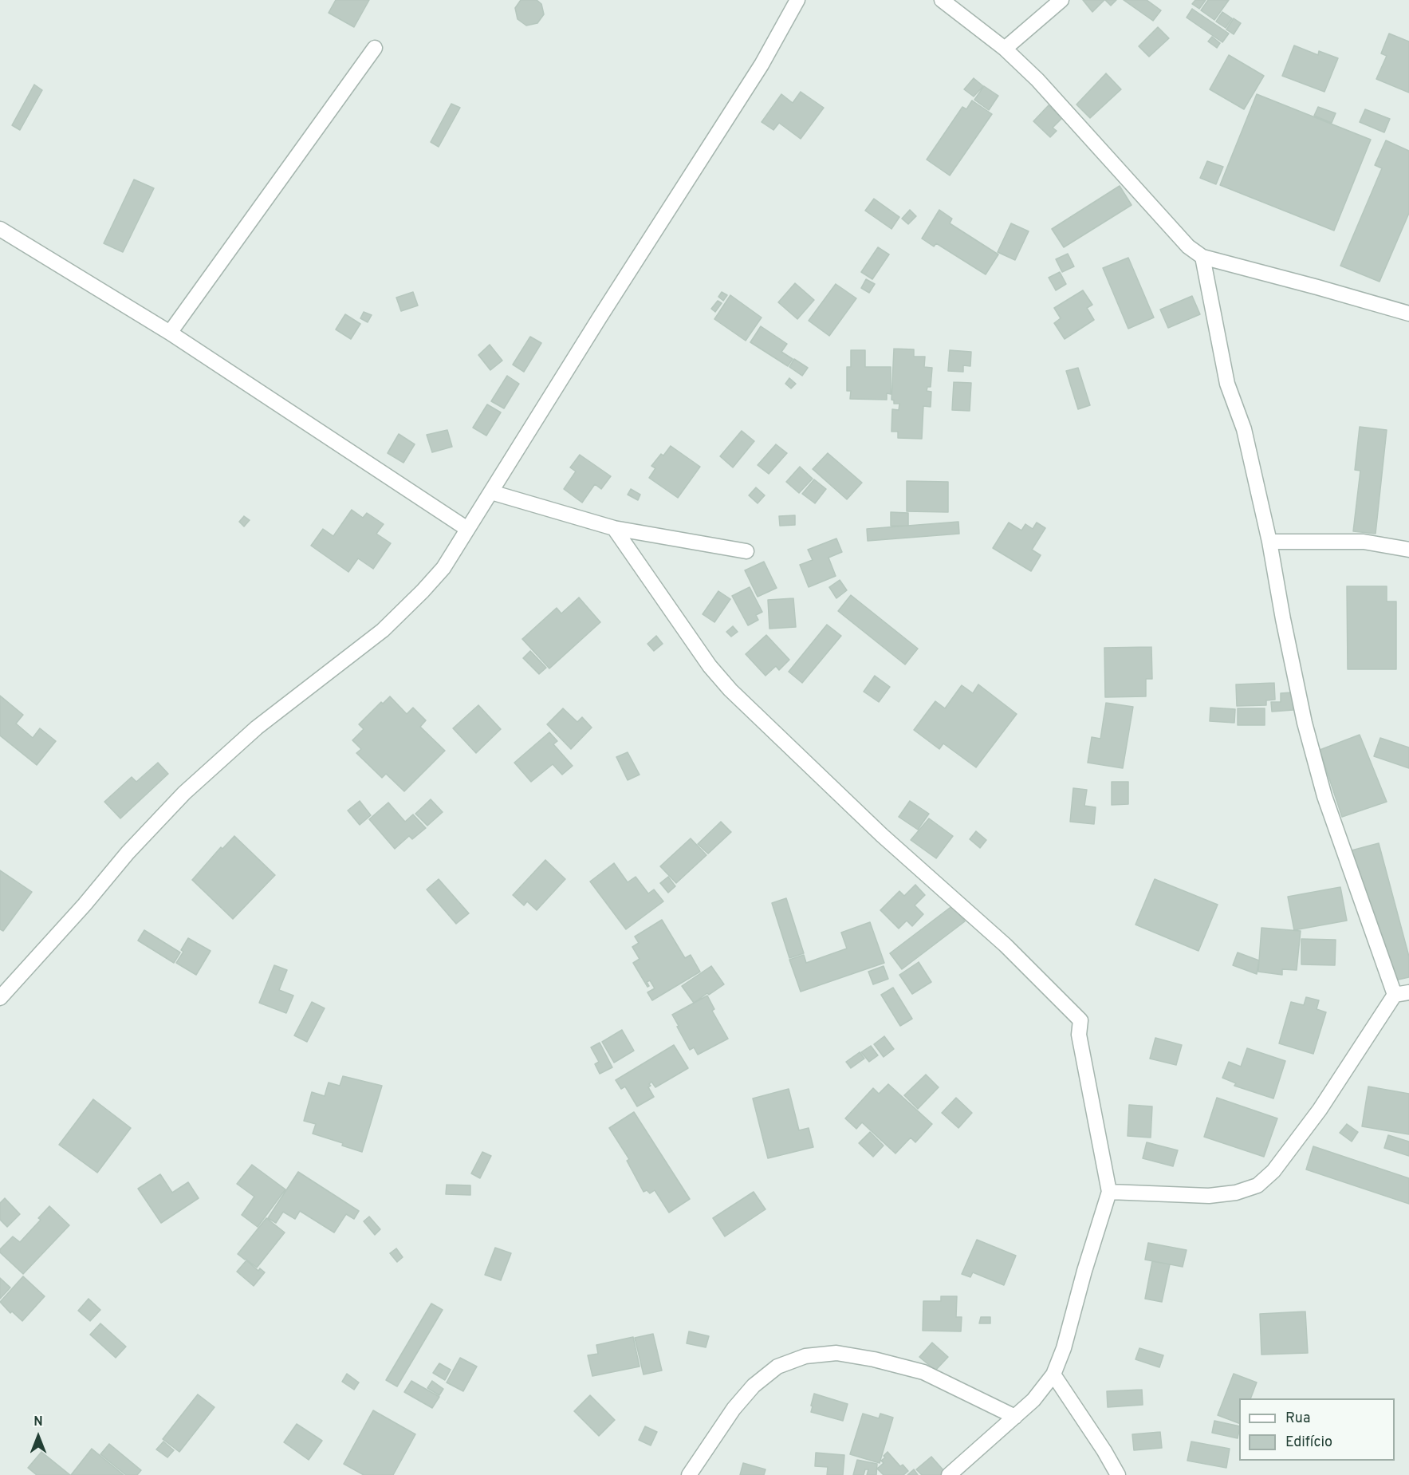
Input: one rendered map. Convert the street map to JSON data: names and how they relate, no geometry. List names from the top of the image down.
{
  "legend": ["Rua", "Edifício"],
  "north": "top"
}
